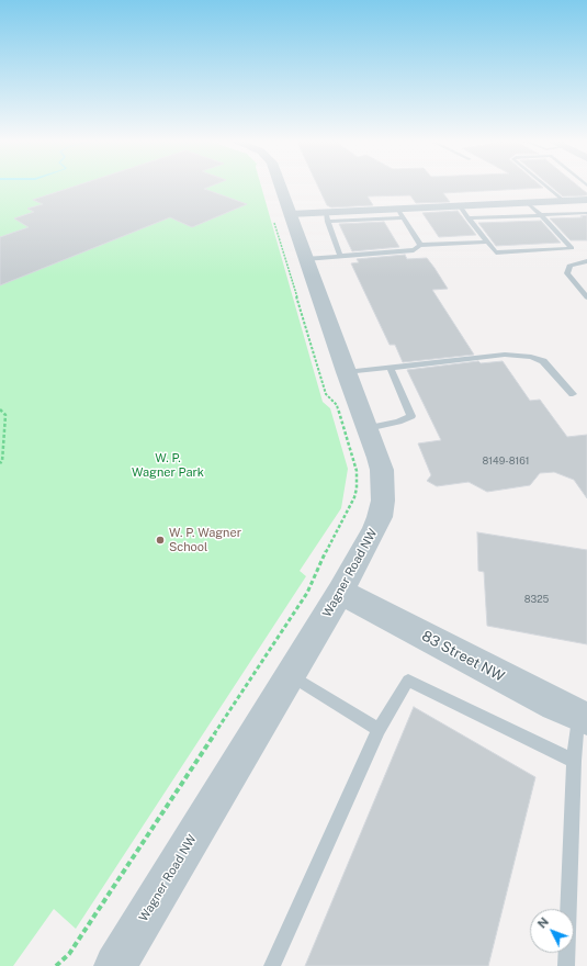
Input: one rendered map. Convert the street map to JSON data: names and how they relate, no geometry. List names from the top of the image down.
{
  "streets": {
    "street": ["Wagner Road NW", "83 Street NW"]
  },
  "crossings": [
    ["Wagner Road NW", "83 Street NW"]
  ],
  "parks": ["W. P. Wagner Park"],
  "places": ["W. P. Wagner School"],
  "house_numbers": ["8149-8161", "8325"],
  "north": "top left"
}
